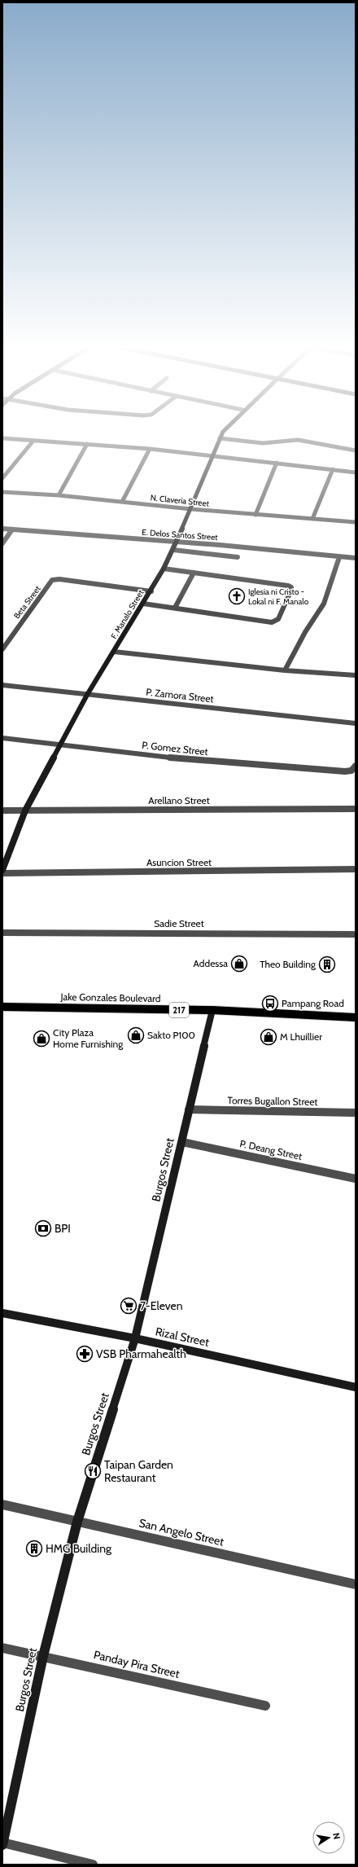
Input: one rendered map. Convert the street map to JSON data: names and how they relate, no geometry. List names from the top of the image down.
{
  "streets": {
    "main road": ["Jake Gonzales Boulevard", "217"],
    "street": [
      "N. Claveria Street",
      "E. Delos Santos Street",
      "Beta Street",
      "F. Manalo Street",
      "P. Zamora Street",
      "P. Gomez Street",
      "Arellano Street",
      "Asuncion Street",
      "Sadie Street",
      "Torres Bugallon Street",
      "P. Deang Street",
      "Burgos Street",
      "Rizal Street",
      "San Angelo Street",
      "Panday Pira Street"
    ]
  },
  "crossings": [
    ["N. Claveria Street", "F. Manalo Street"],
    ["E. Delos Santos Street", "F. Manalo Street"],
    ["Beta Street", "F. Manalo Street"],
    ["F. Manalo Street", "P. Zamora Street"],
    ["F. Manalo Street", "P. Gomez Street"],
    ["F. Manalo Street", "Arellano Street"],
    ["Jake Gonzales Boulevard", "Burgos Street"],
    ["Torres Bugallon Street", "Burgos Street"],
    ["P. Deang Street", "Burgos Street"],
    ["Burgos Street", "Rizal Street"],
    ["Burgos Street", "San Angelo Street"],
    ["Burgos Street", "Panday Pira Street"]
  ],
  "places": {
    "church": ["Iglesia ni Cristo - Lokal ni F. Manalo"],
    "shop": [
      "Addessa",
      "Sakto P100",
      "M Lhuillier",
      "City Plaza Home Furnishing"
    ],
    "building": ["Theo Building", "HMG Building"],
    "bus stop": ["Pampang Road"],
    "bank": ["BPI"],
    "supermarket": ["7-Eleven"],
    "pharmacy": ["VSB Pharmahealth"],
    "restaurant": ["Taipan Garden Restaurant"]
  },
  "north": "right"
}
